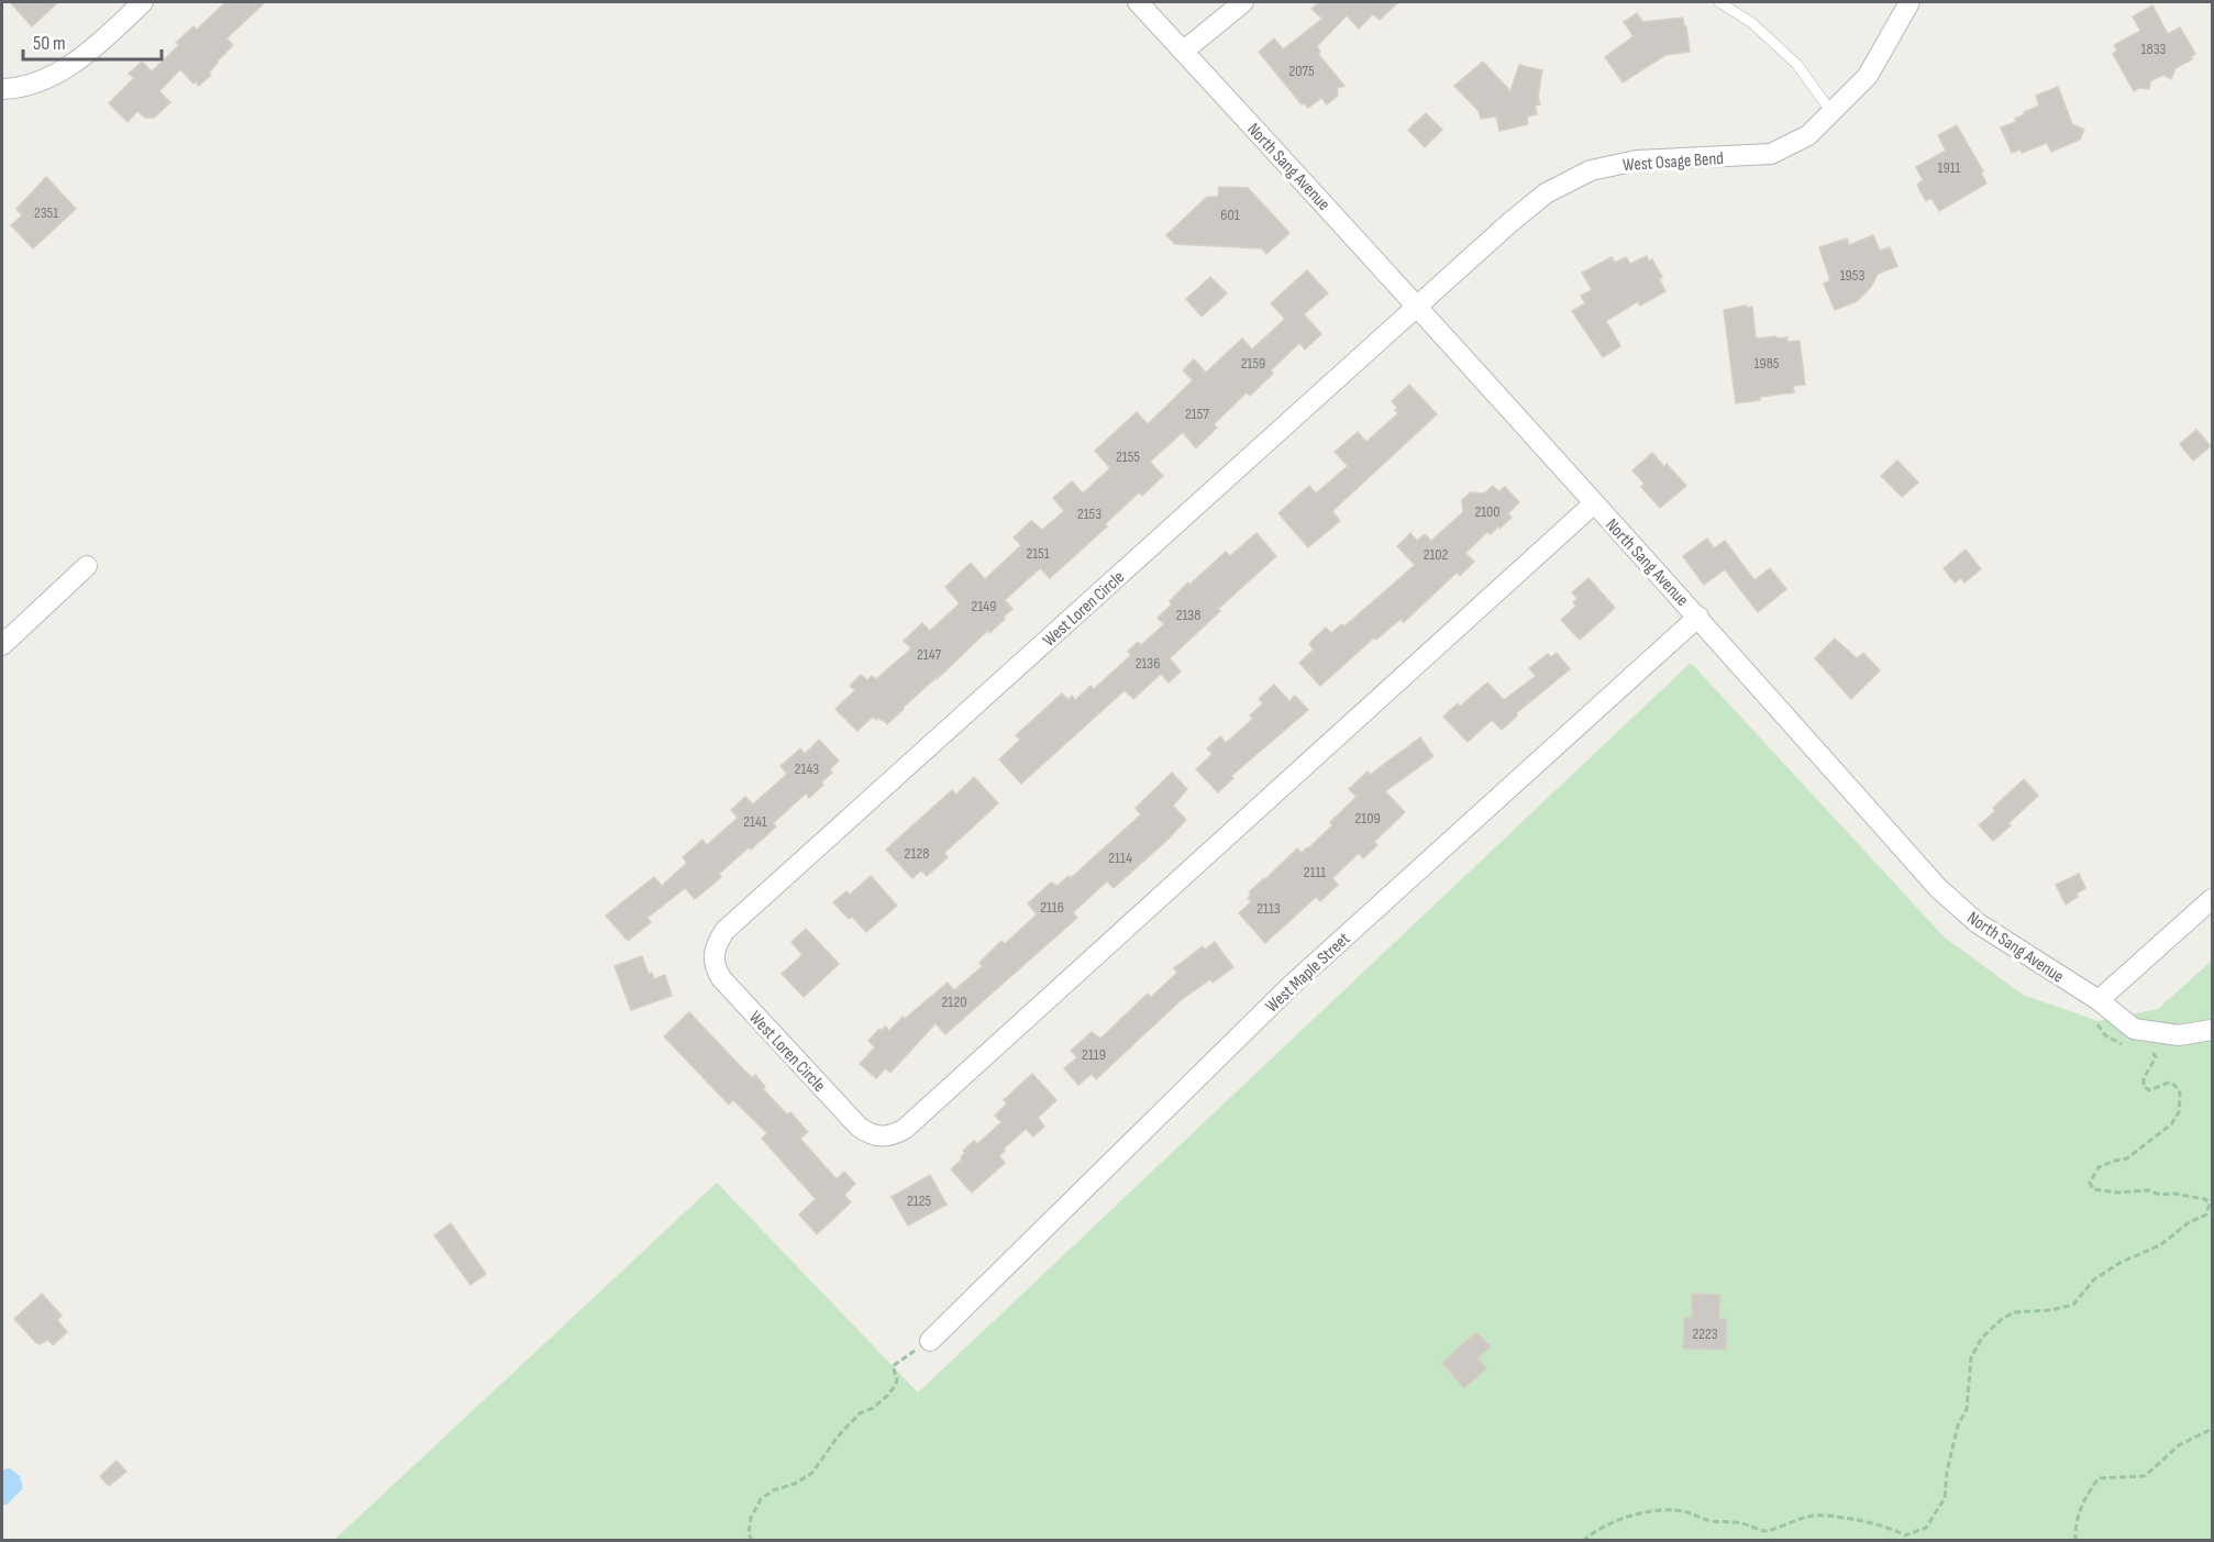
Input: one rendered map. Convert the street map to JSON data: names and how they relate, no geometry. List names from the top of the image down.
{
  "streets": {
    "street": [
      "West Osage Bend",
      "North Sang Avenue",
      "West Loren Circle",
      "West Maple Street"
    ]
  },
  "crossings": [
    ["West Osage Bend", "North Sang Avenue"],
    ["West Osage Bend", "West Loren Circle"],
    ["North Sang Avenue", "West Loren Circle"],
    ["North Sang Avenue", "West Maple Street"]
  ],
  "house_numbers": [
    "1833",
    "2075",
    "1911",
    "2351",
    "601",
    "1953",
    "2159",
    "1985",
    "2157",
    "2155",
    "2100",
    "2153",
    "2151",
    "2102",
    "2149",
    "2138",
    "2147",
    "2136",
    "2143",
    "2109",
    "2141",
    "2128",
    "2114",
    "2111",
    "2116",
    "2113",
    "2120",
    "2119",
    "2125",
    "2223"
  ],
  "scale_bar": "50 m"
}
